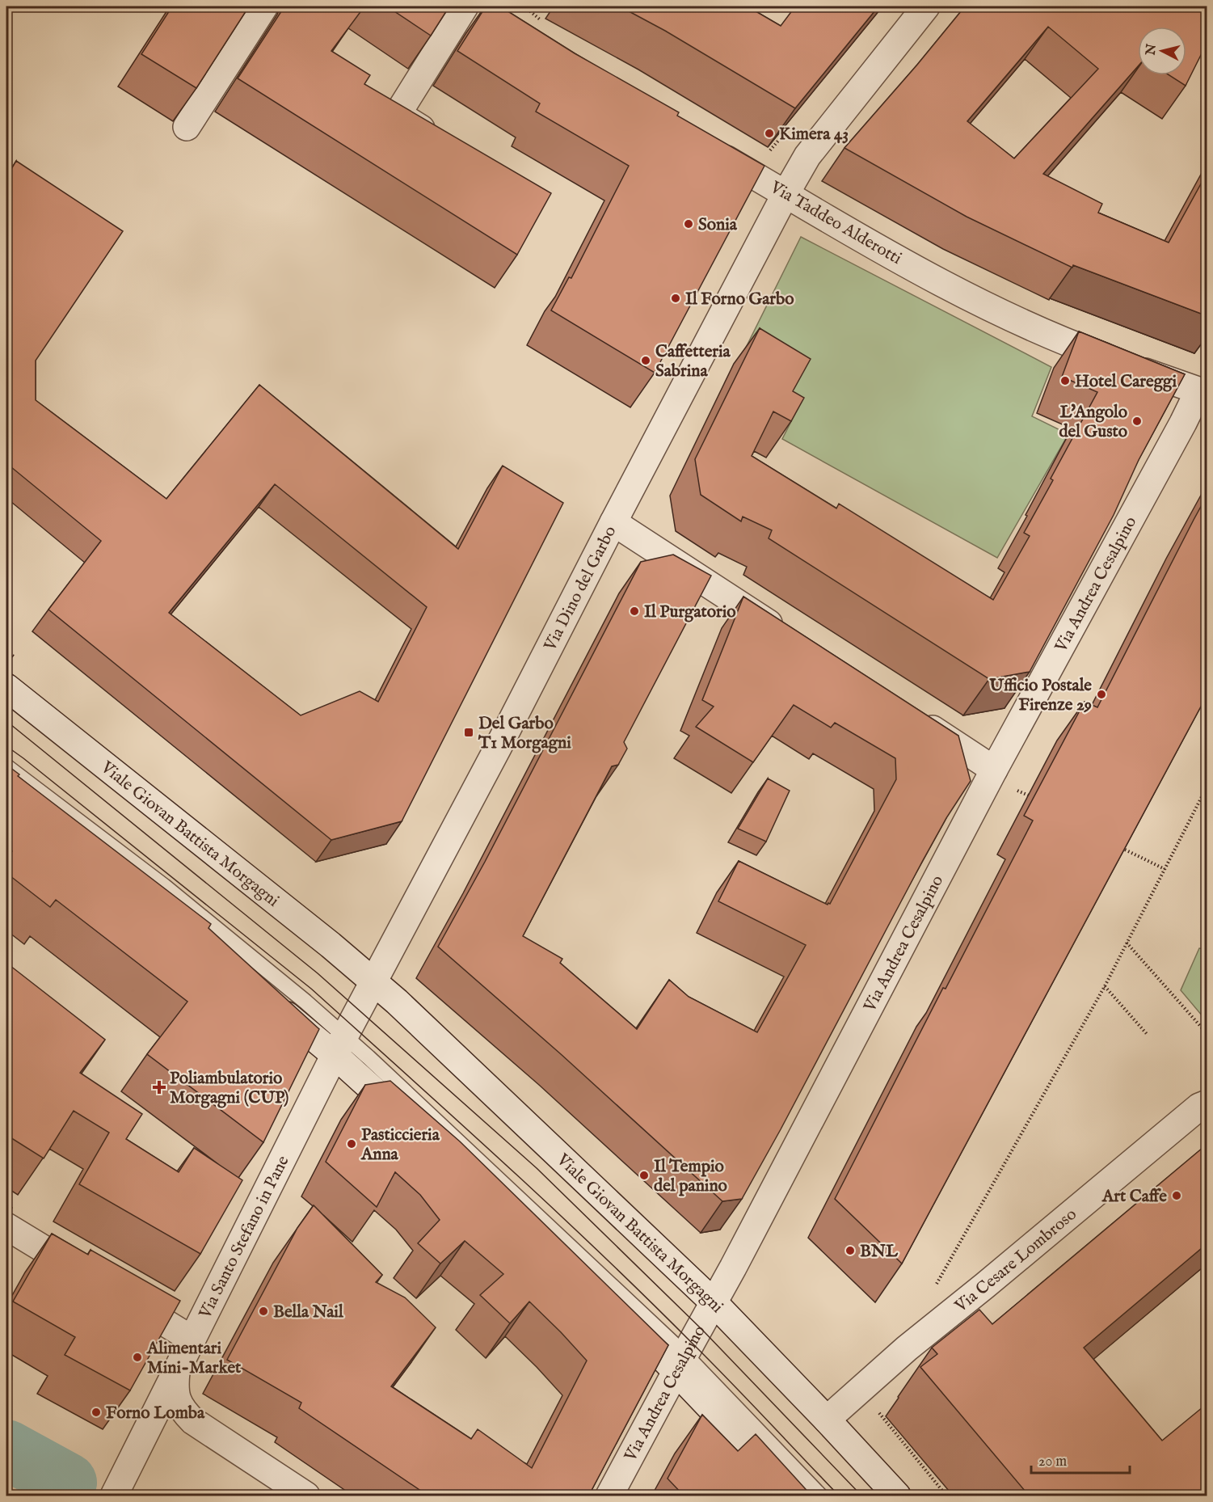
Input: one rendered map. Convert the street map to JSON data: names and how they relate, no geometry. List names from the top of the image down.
{
  "streets": {
    "street": [
      "Via Taddeo Alderotti",
      "Via Andrea Cesalpino",
      "Via Dino del Garbo",
      "Viale Giovan Battista Morgagni",
      "Via Santo Stefano in Pane",
      "Via Cesare Lombroso"
    ]
  },
  "crossings": [
    ["Via Taddeo Alderotti", "Via Andrea Cesalpino"],
    ["Via Taddeo Alderotti", "Via Dino del Garbo"],
    ["Via Andrea Cesalpino", "Viale Giovan Battista Morgagni"],
    ["Via Dino del Garbo", "Viale Giovan Battista Morgagni"],
    ["Viale Giovan Battista Morgagni", "Via Cesare Lombroso"]
  ],
  "places": {
    "other": [
      "Kimera 43",
      "Sonia",
      "Il Forno Garbo",
      "Caffetteria Sabrina",
      "Hotel Careggi",
      "L'Angolo del Gusto",
      "Il Purgatorio",
      "Ufficio Postale Firenze 29",
      "Pasticcieria Anna",
      "Il Tempio del panino",
      "Art Caffe",
      "BNL",
      "Bella Nail",
      "Alimentari Mini-Market",
      "Forno Lomba"
    ],
    "transit": ["Del Garbo T1 Morgagni"],
    "health": ["Poliambulatorio Morgagni (CUP)"]
  },
  "scale_bar": "20 m",
  "north": "left"
}
